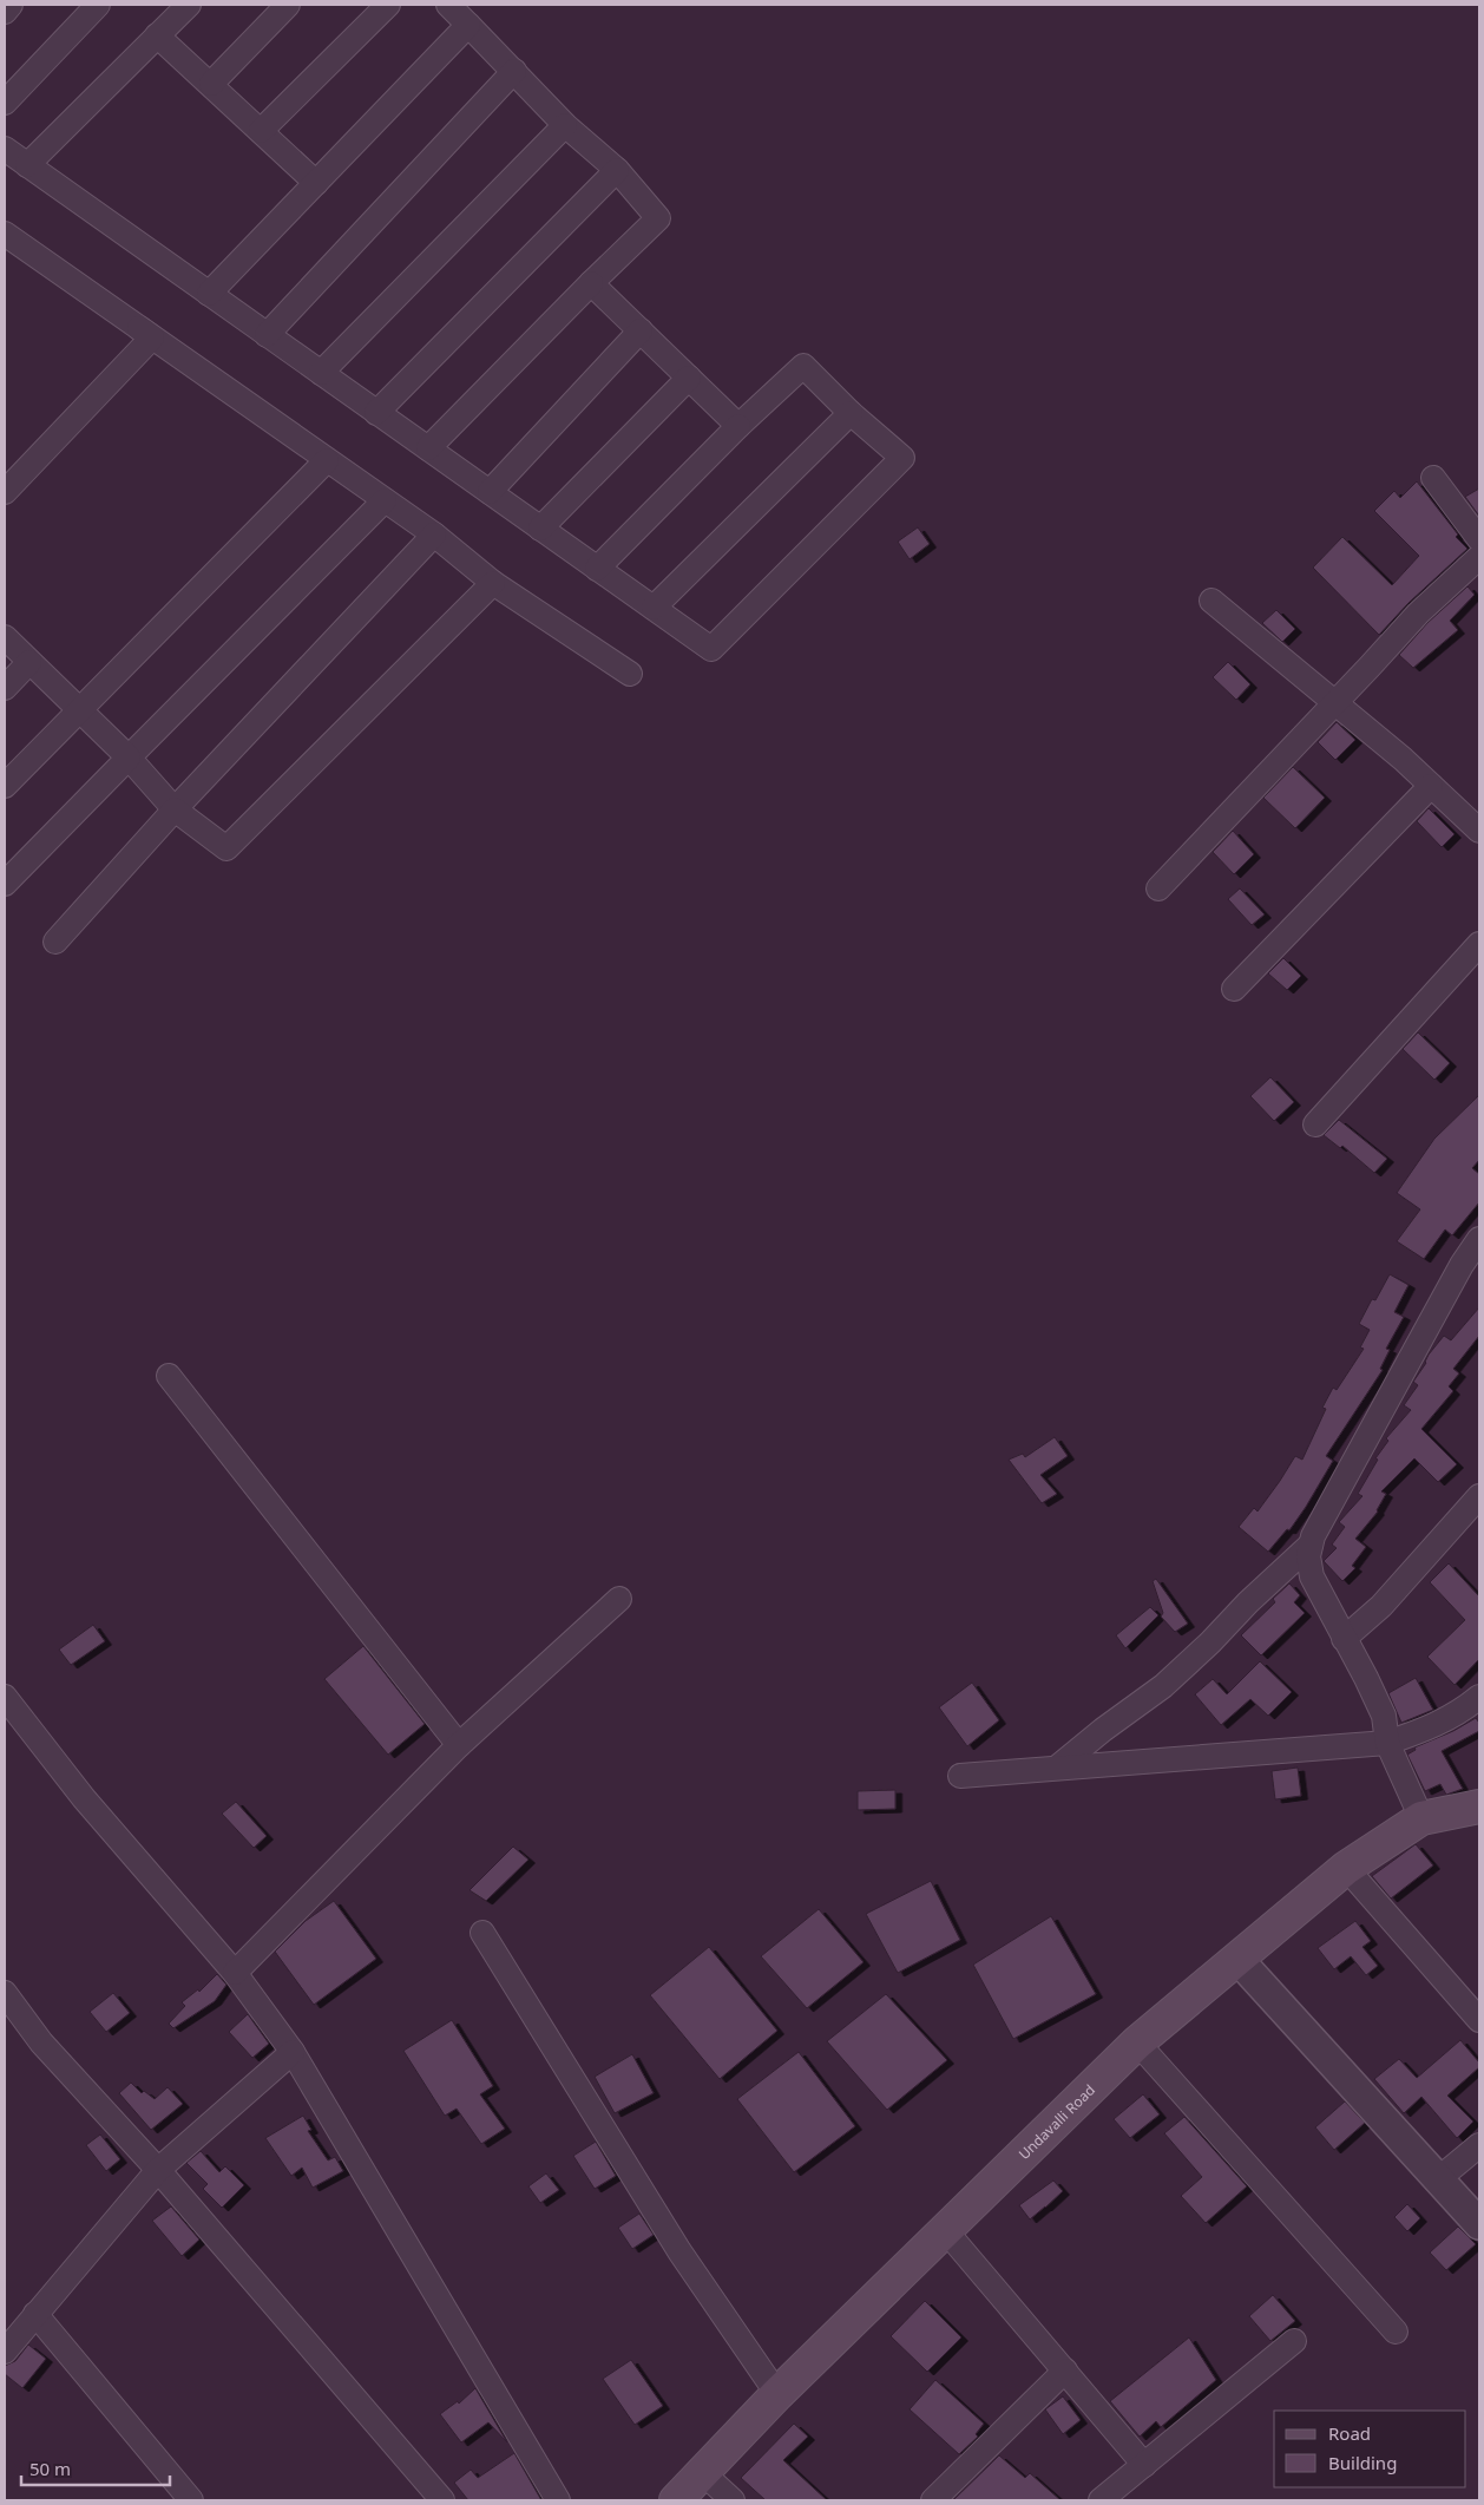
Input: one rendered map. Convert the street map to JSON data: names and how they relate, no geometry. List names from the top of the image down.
{
  "streets": {
    "main road": ["Undavalli Road"]
  },
  "legend": ["Road", "Building"],
  "scale_bar": "50 m"
}
